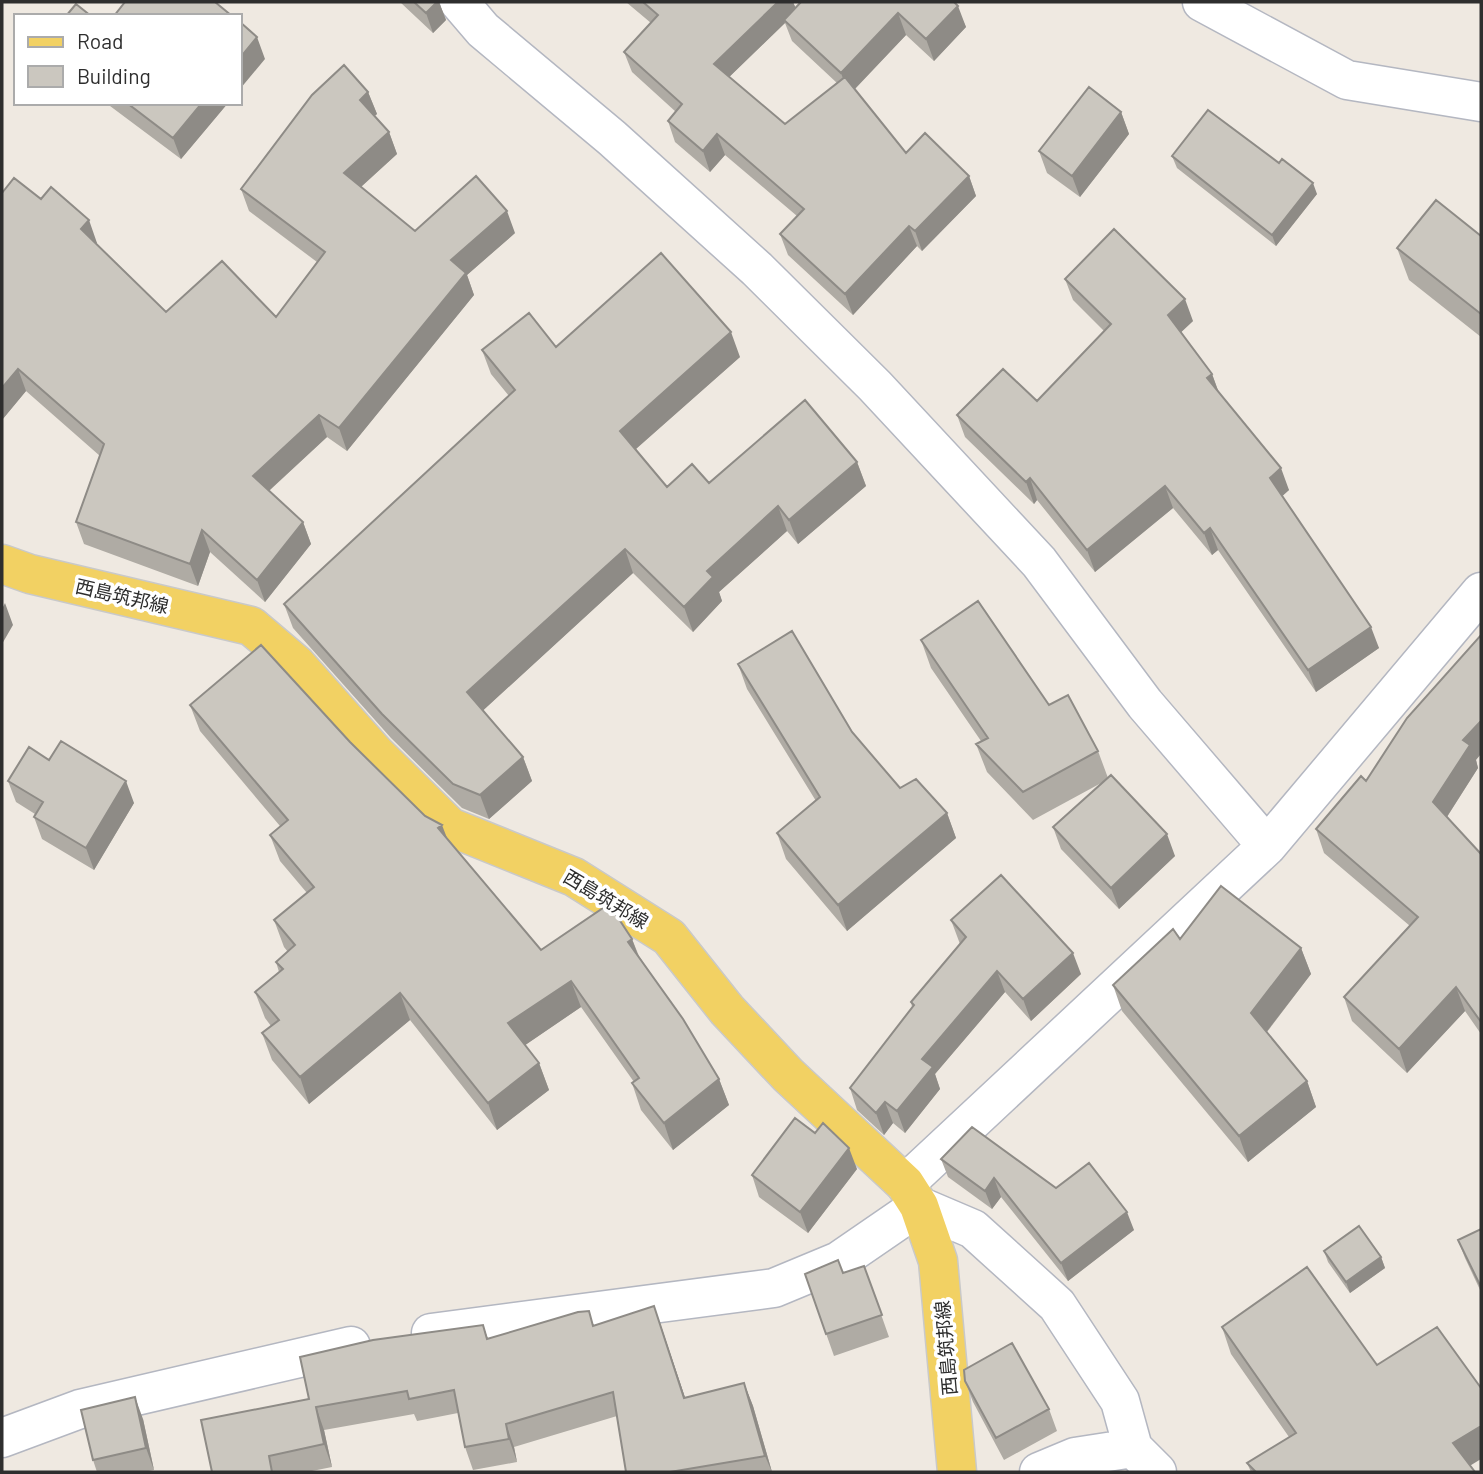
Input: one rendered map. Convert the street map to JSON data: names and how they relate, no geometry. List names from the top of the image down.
{
  "streets": {
    "main road": ["西島筑邦線"]
  },
  "legend": ["Road", "Building"]
}
